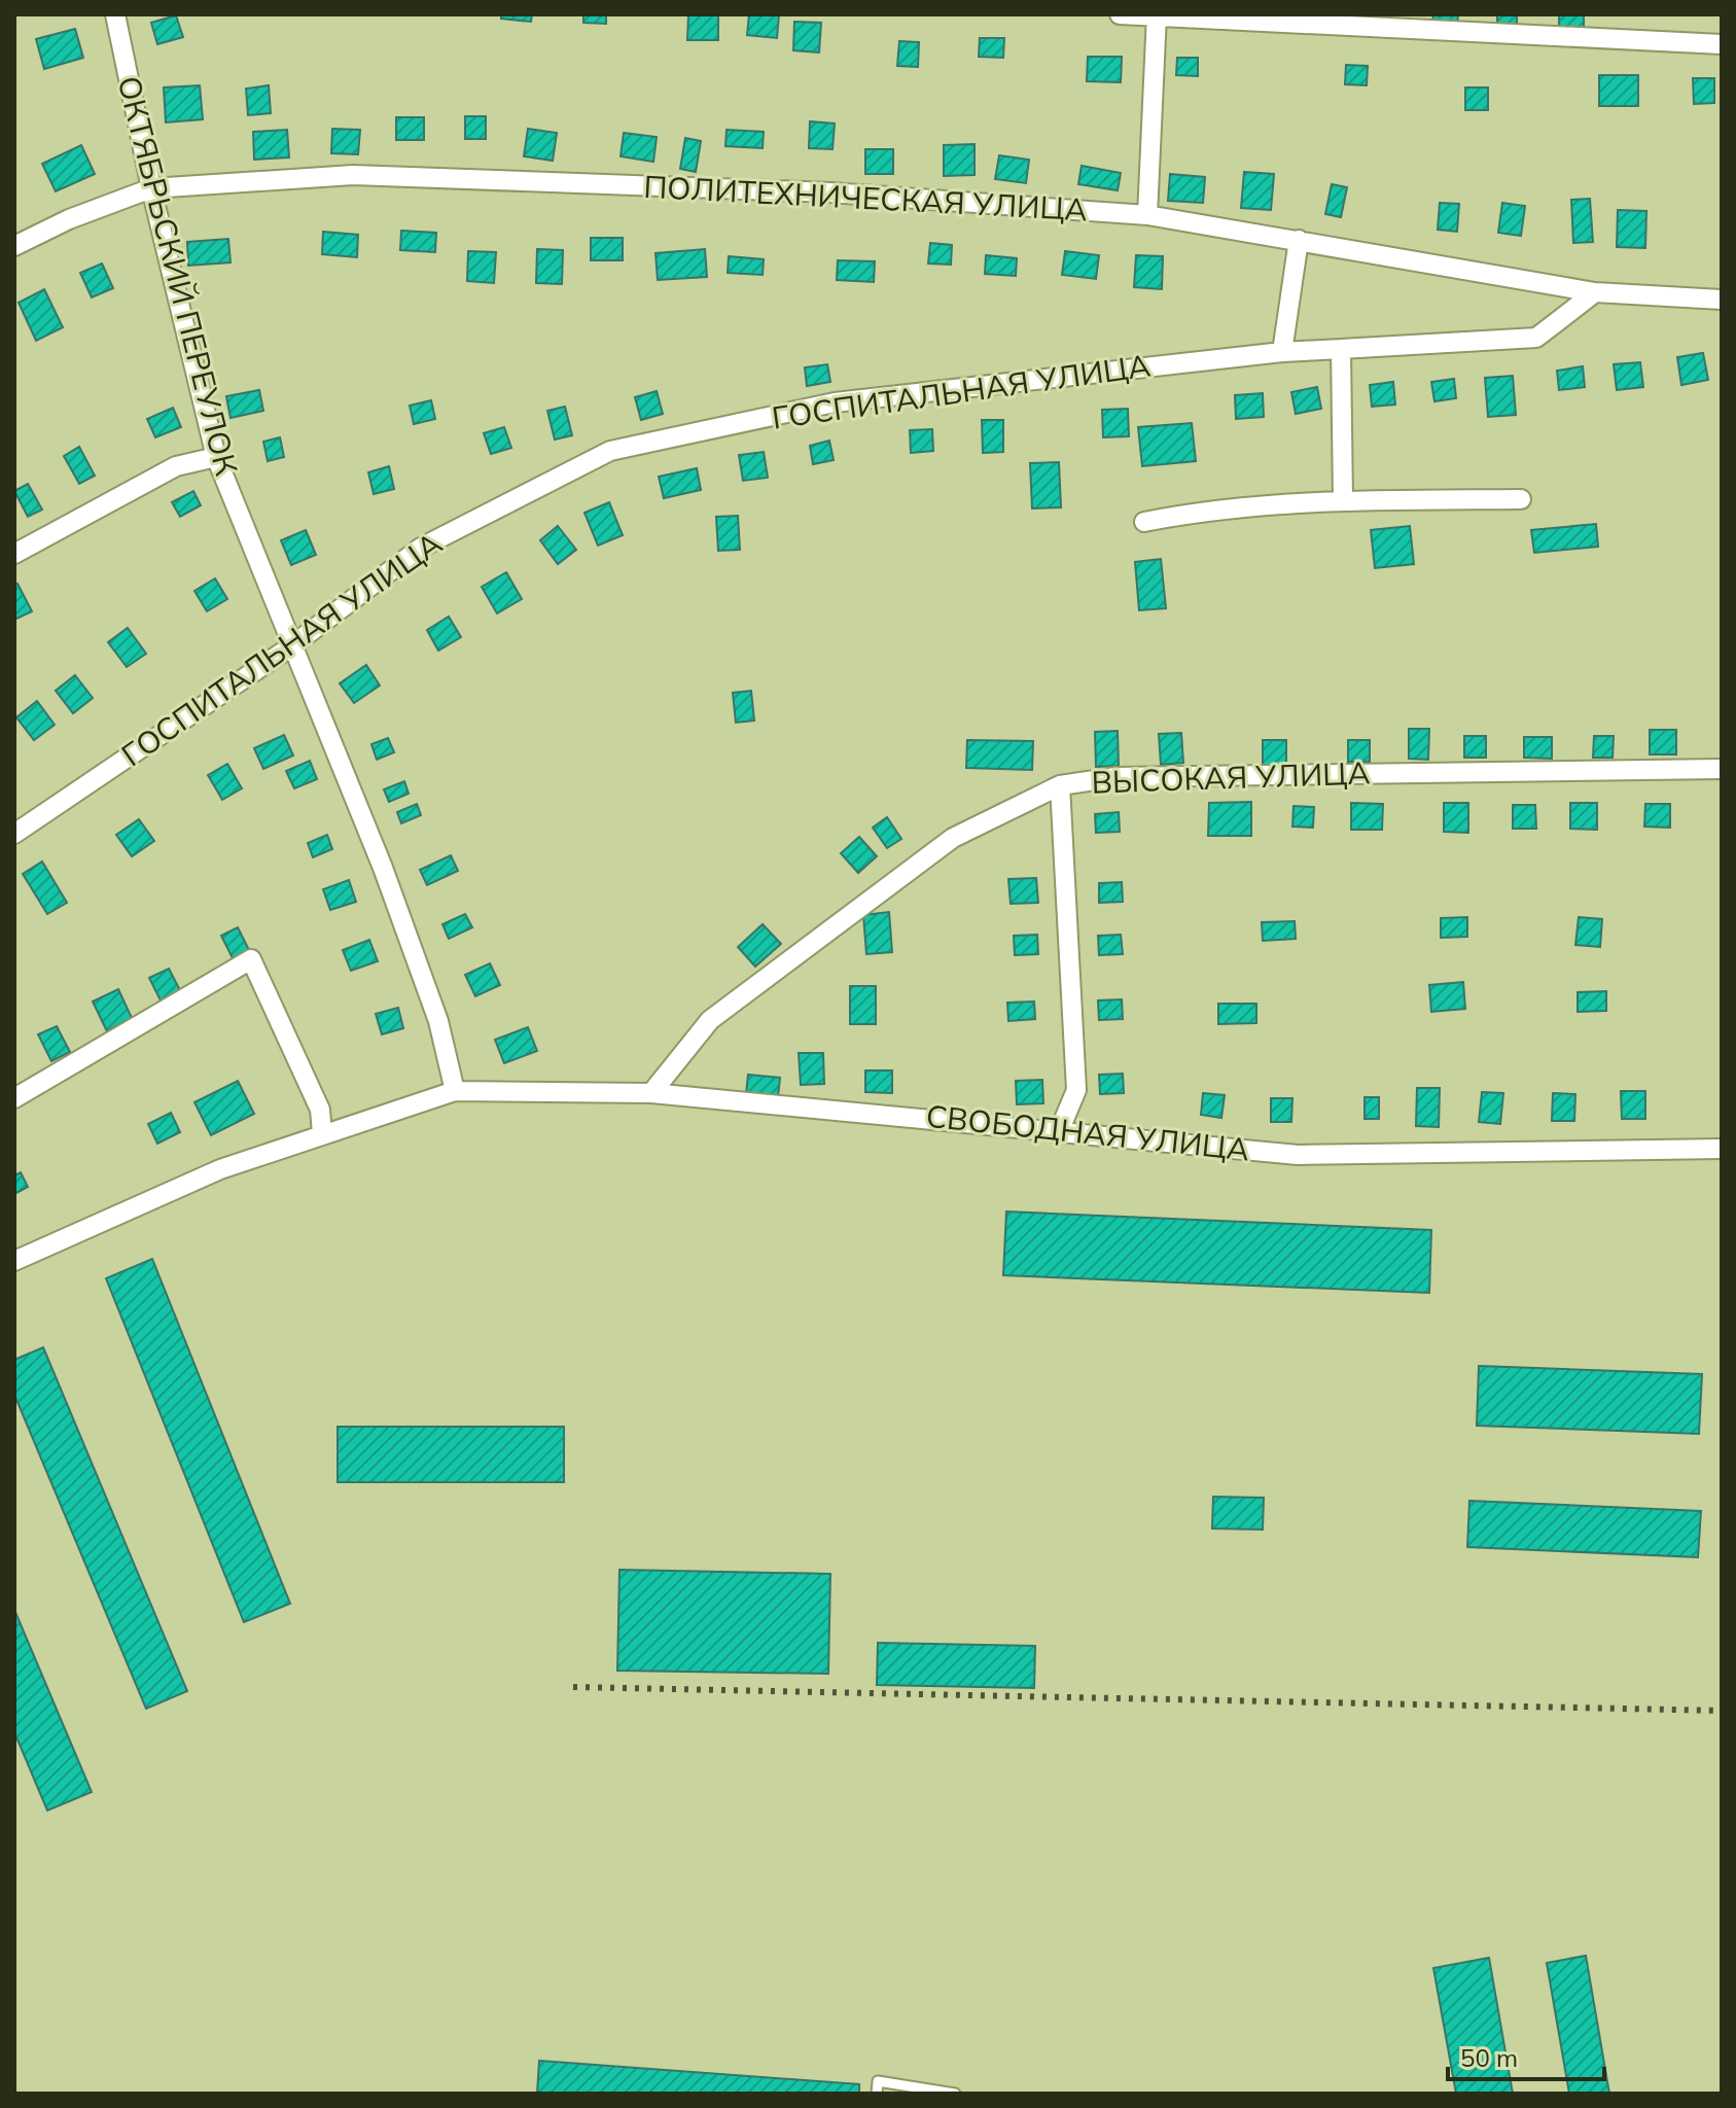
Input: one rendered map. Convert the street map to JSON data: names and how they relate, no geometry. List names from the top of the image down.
{
  "streets": {
    "street": [
      "ПОЛИТЕХНИЧЕСКАЯ УЛИЦА",
      "ОКТЯБРЬСКИЙ ПЕРЕУЛОК",
      "ГОСПИТАЛЬНАЯ УЛИЦА",
      "ВЫСОКАЯ УЛИЦА",
      "СВОБОДНАЯ УЛИЦА"
    ]
  },
  "crossings": [
    ["ПОЛИТЕХНИЧЕСКАЯ УЛИЦА", "ОКТЯБРЬСКИЙ ПЕРЕУЛОК"],
    ["ПОЛИТЕХНИЧЕСКАЯ УЛИЦА", "ГОСПИТАЛЬНАЯ УЛИЦА"],
    ["ОКТЯБРЬСКИЙ ПЕРЕУЛОК", "ГОСПИТАЛЬНАЯ УЛИЦА"],
    ["ОКТЯБРЬСКИЙ ПЕРЕУЛОК", "СВОБОДНАЯ УЛИЦА"],
    ["ВЫСОКАЯ УЛИЦА", "СВОБОДНАЯ УЛИЦА"]
  ],
  "scale_bar": "50 m"
}
